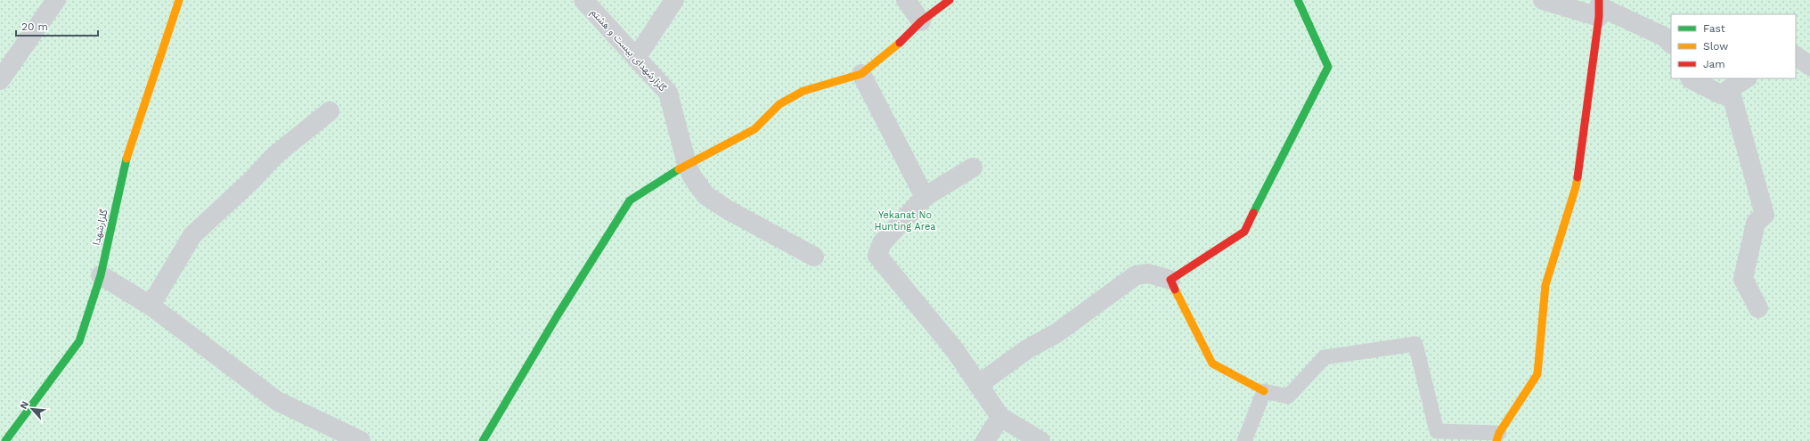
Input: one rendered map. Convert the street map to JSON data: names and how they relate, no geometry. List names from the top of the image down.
{
  "streets": {
    "street": ["گلزارشهدای بیست و هشتم", "گلزارشهدا"]
  },
  "parks": ["Yekanat No Hunting Area"],
  "legend": ["Fast", "Slow", "Jam"],
  "scale_bar": "20 m",
  "north": "top left"
}
